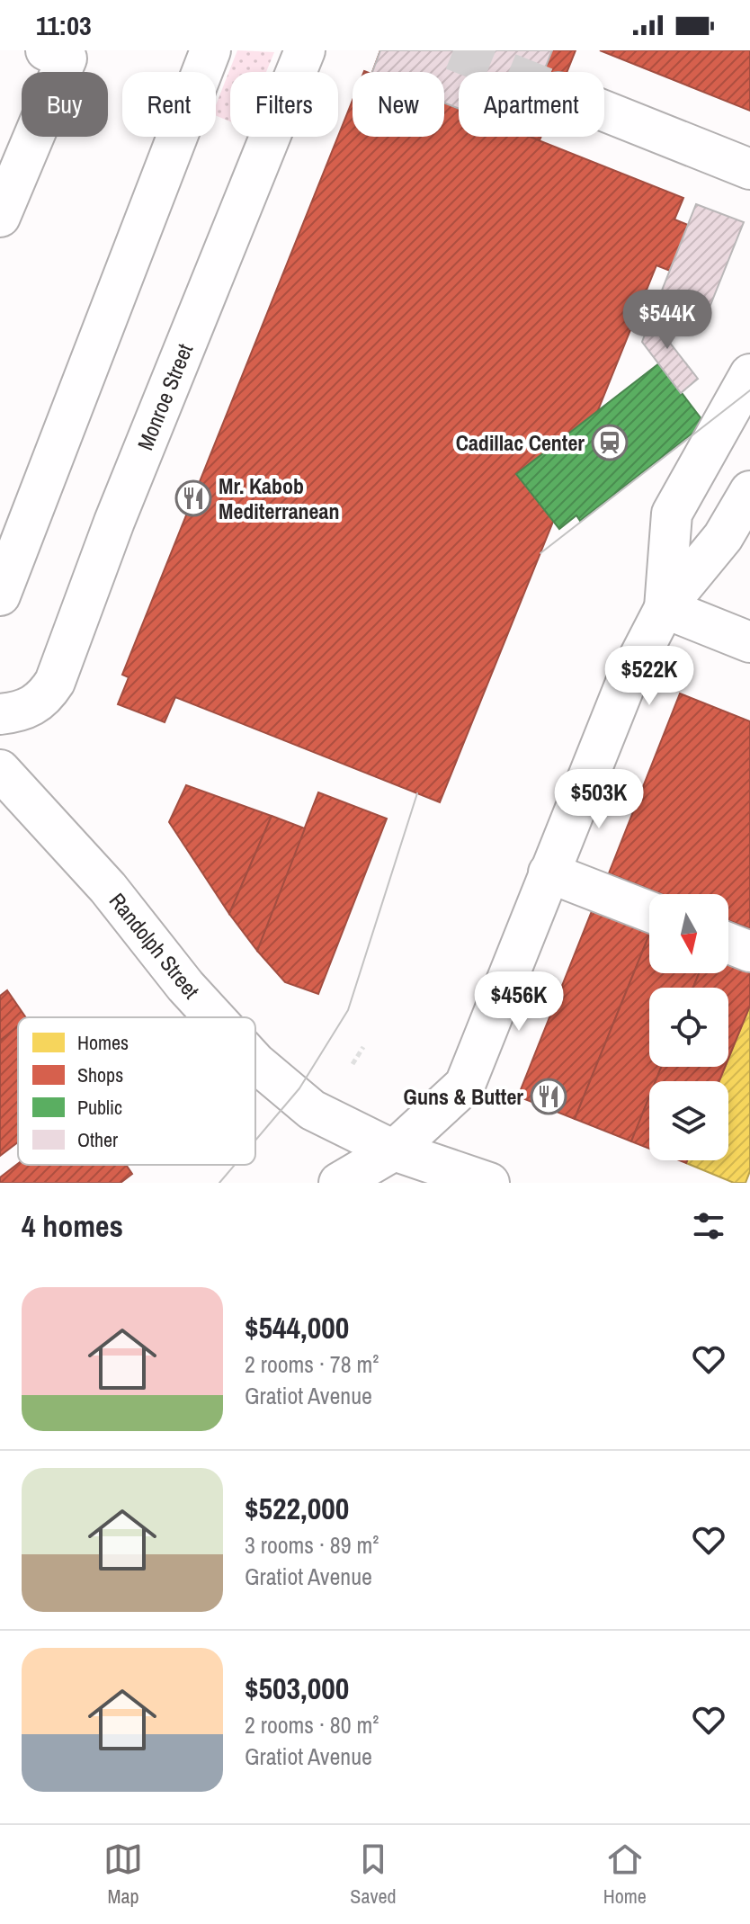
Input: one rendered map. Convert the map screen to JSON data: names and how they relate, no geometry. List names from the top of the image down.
{
  "streets": {
    "main road": ["Monroe Street", "Randolph Street"]
  },
  "places": {
    "station": ["Cadillac Center"],
    "restaurant": ["Mr. Kabob Mediterranean", "Guns & Butter"]
  },
  "legend": [
    "Homes",
    "Shops",
    "Public",
    "Other"
  ],
  "north": "bottom",
  "page": {
    "status": "11:03",
    "chip": [
      "Buy",
      "Rent",
      "Filters",
      "New",
      "Apartment"
    ],
    "price": [
      "$544K",
      "$522K",
      "$503K",
      "$456K"
    ],
    "heading": "4 homes",
    "list": [
      {
        "name": "$544,000",
        "note": "2 rooms · 78 m² · Gratiot Avenue"
      },
      {
        "name": "$522,000",
        "note": "3 rooms · 89 m² · Gratiot Avenue"
      },
      {
        "name": "$503,000",
        "note": "2 rooms · 80 m² · Gratiot Avenue"
      }
    ],
    "tabs": ["Map", "Saved", "Home"]
  }
}
